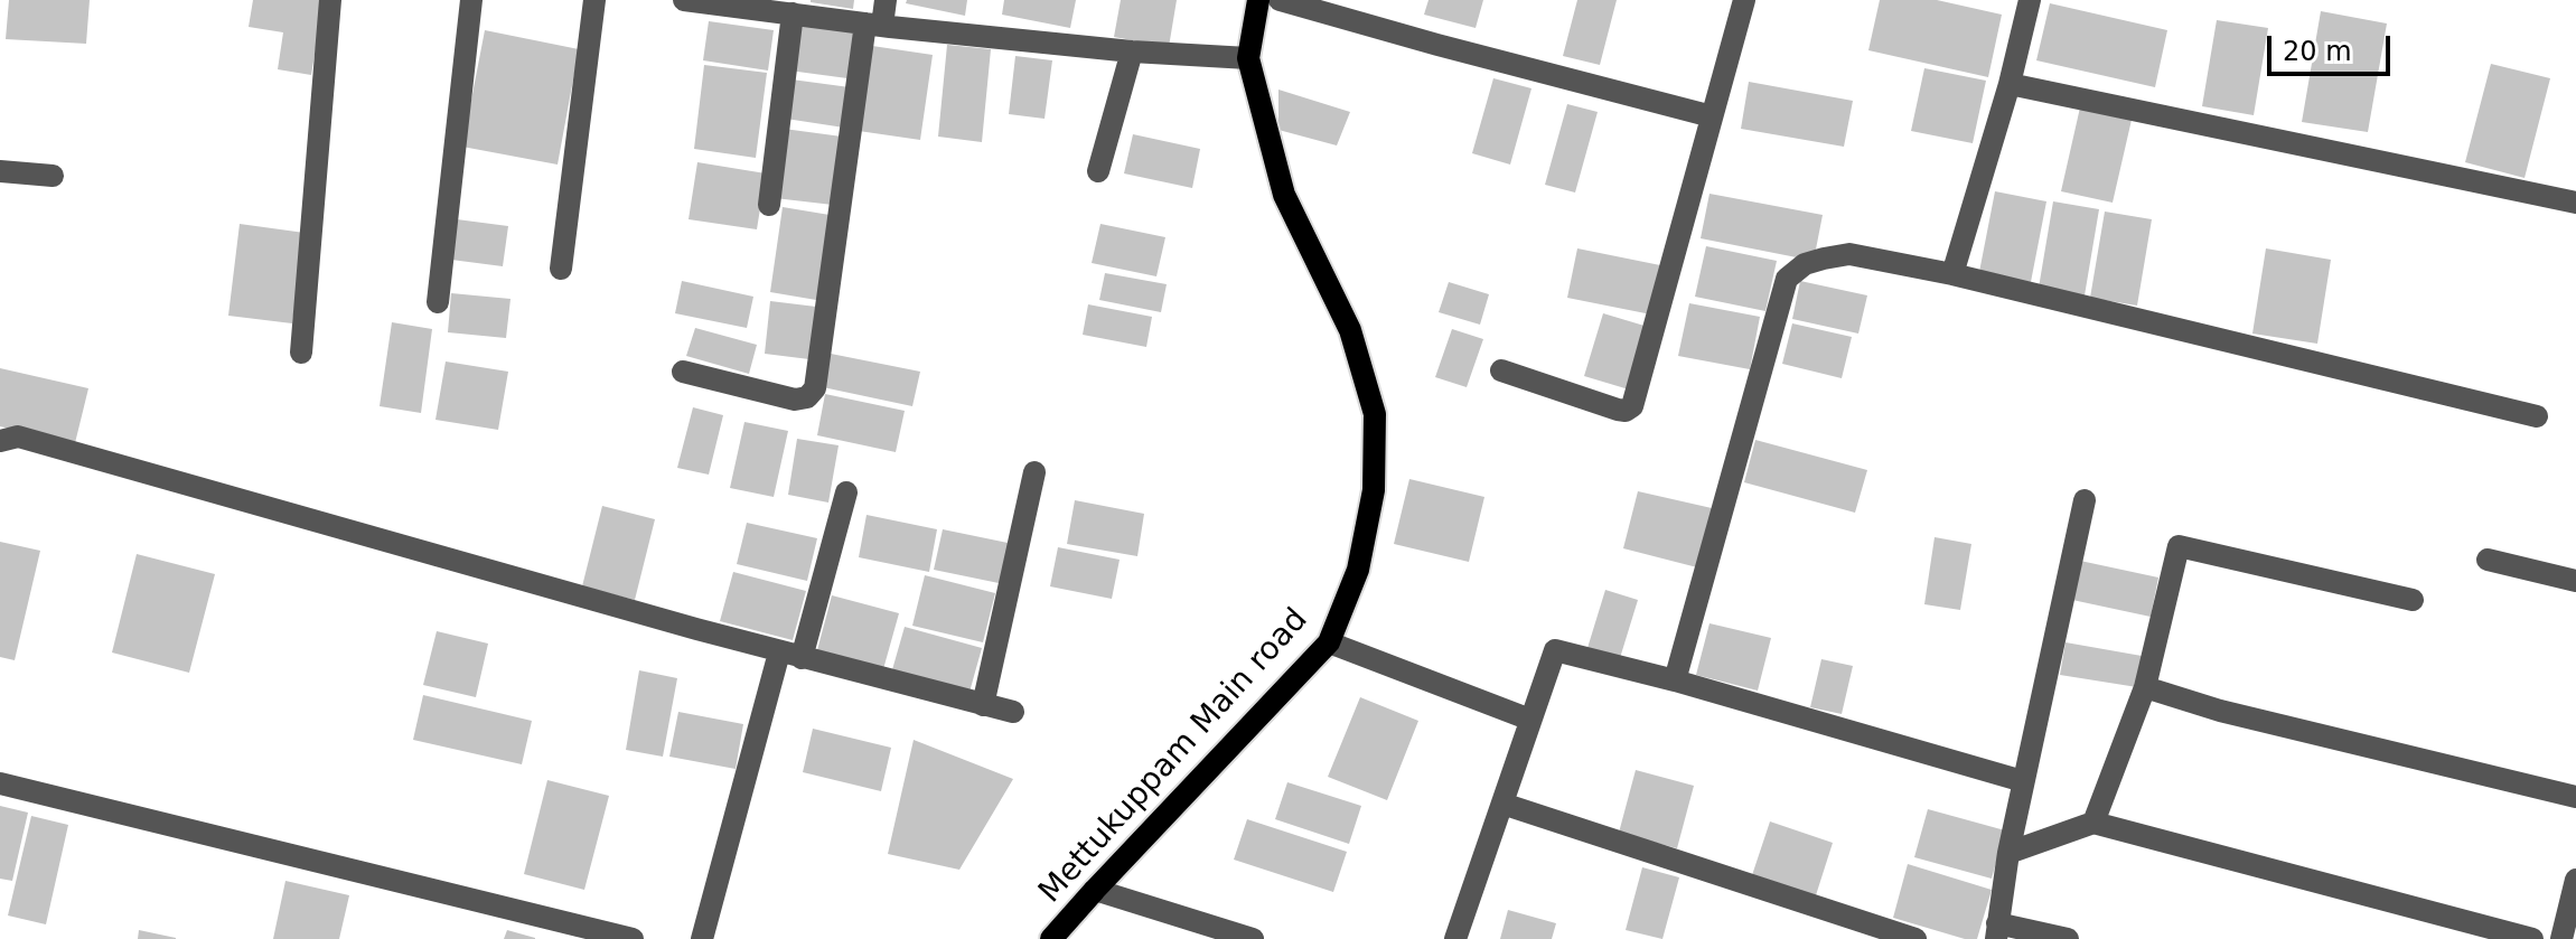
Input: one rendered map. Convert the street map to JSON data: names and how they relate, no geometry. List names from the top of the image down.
{
  "streets": {
    "main road": ["Mettukuppam Main road"]
  },
  "scale_bar": "20 m"
}
